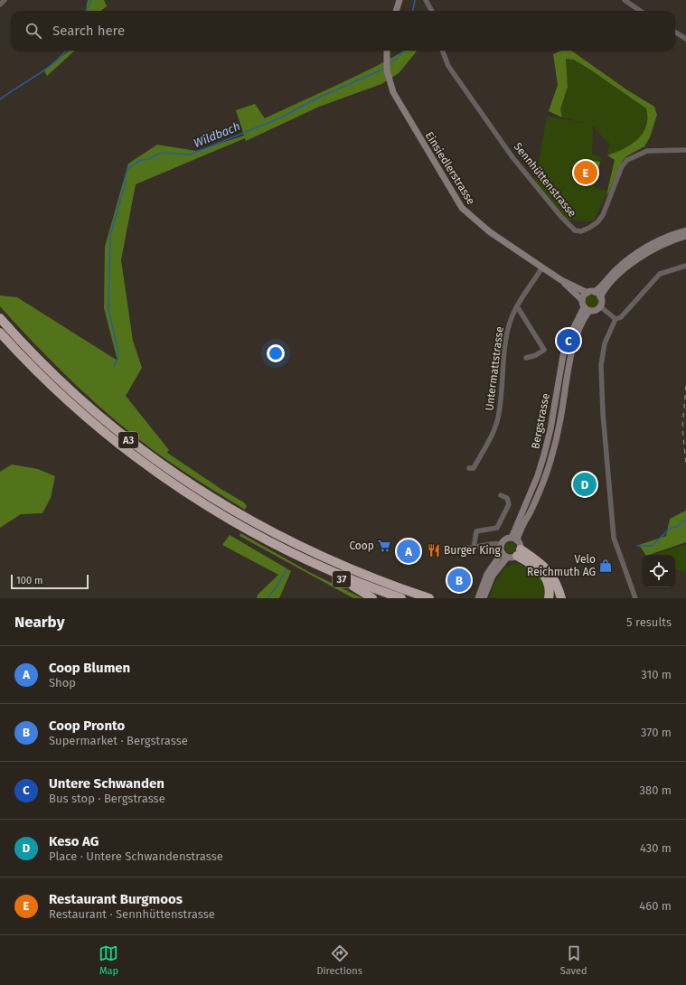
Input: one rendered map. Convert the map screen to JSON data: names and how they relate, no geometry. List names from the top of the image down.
{
  "streets": {
    "highway": ["A3", "37"],
    "main road": ["Einsiedlerstrasse", "Bergstrasse"],
    "street": ["Sennhüttenstrasse", "Untermattstrasse"]
  },
  "crossings": [
    ["Einsiedlerstrasse", "Untermattstrasse"],
    ["Einsiedlerstrasse", "Bergstrasse"],
    ["A3", "37"]
  ],
  "water": ["Wildbach"],
  "places": {
    "supermarket": ["Coop"],
    "restaurant": ["Burger King"],
    "shop": ["Velo Reichmuth AG"]
  },
  "scale_bar": "100 m",
  "page": {
    "search": "Search here",
    "pins": [
      "E",
      "C",
      "D",
      "A",
      "B"
    ],
    "scale": "100 m",
    "heading": ["Nearby", "5 results"],
    "list": [
      {
        "mark": "A",
        "name": "Coop Blumen",
        "note": "Shop",
        "value": "310 m"
      },
      {
        "mark": "B",
        "name": "Coop Pronto",
        "note": "Supermarket · Bergstrasse",
        "value": "370 m"
      },
      {
        "mark": "C",
        "name": "Untere Schwanden",
        "note": "Bus stop · Bergstrasse",
        "value": "380 m"
      },
      {
        "mark": "D",
        "name": "Keso AG",
        "note": "Place · Untere Schwandenstrasse",
        "value": "430 m"
      },
      {
        "mark": "E",
        "name": "Restaurant Burgmoos",
        "note": "Restaurant · Sennhüttenstrasse",
        "value": "460 m"
      }
    ],
    "nav": ["Map", "Directions", "Saved"]
  }
}
